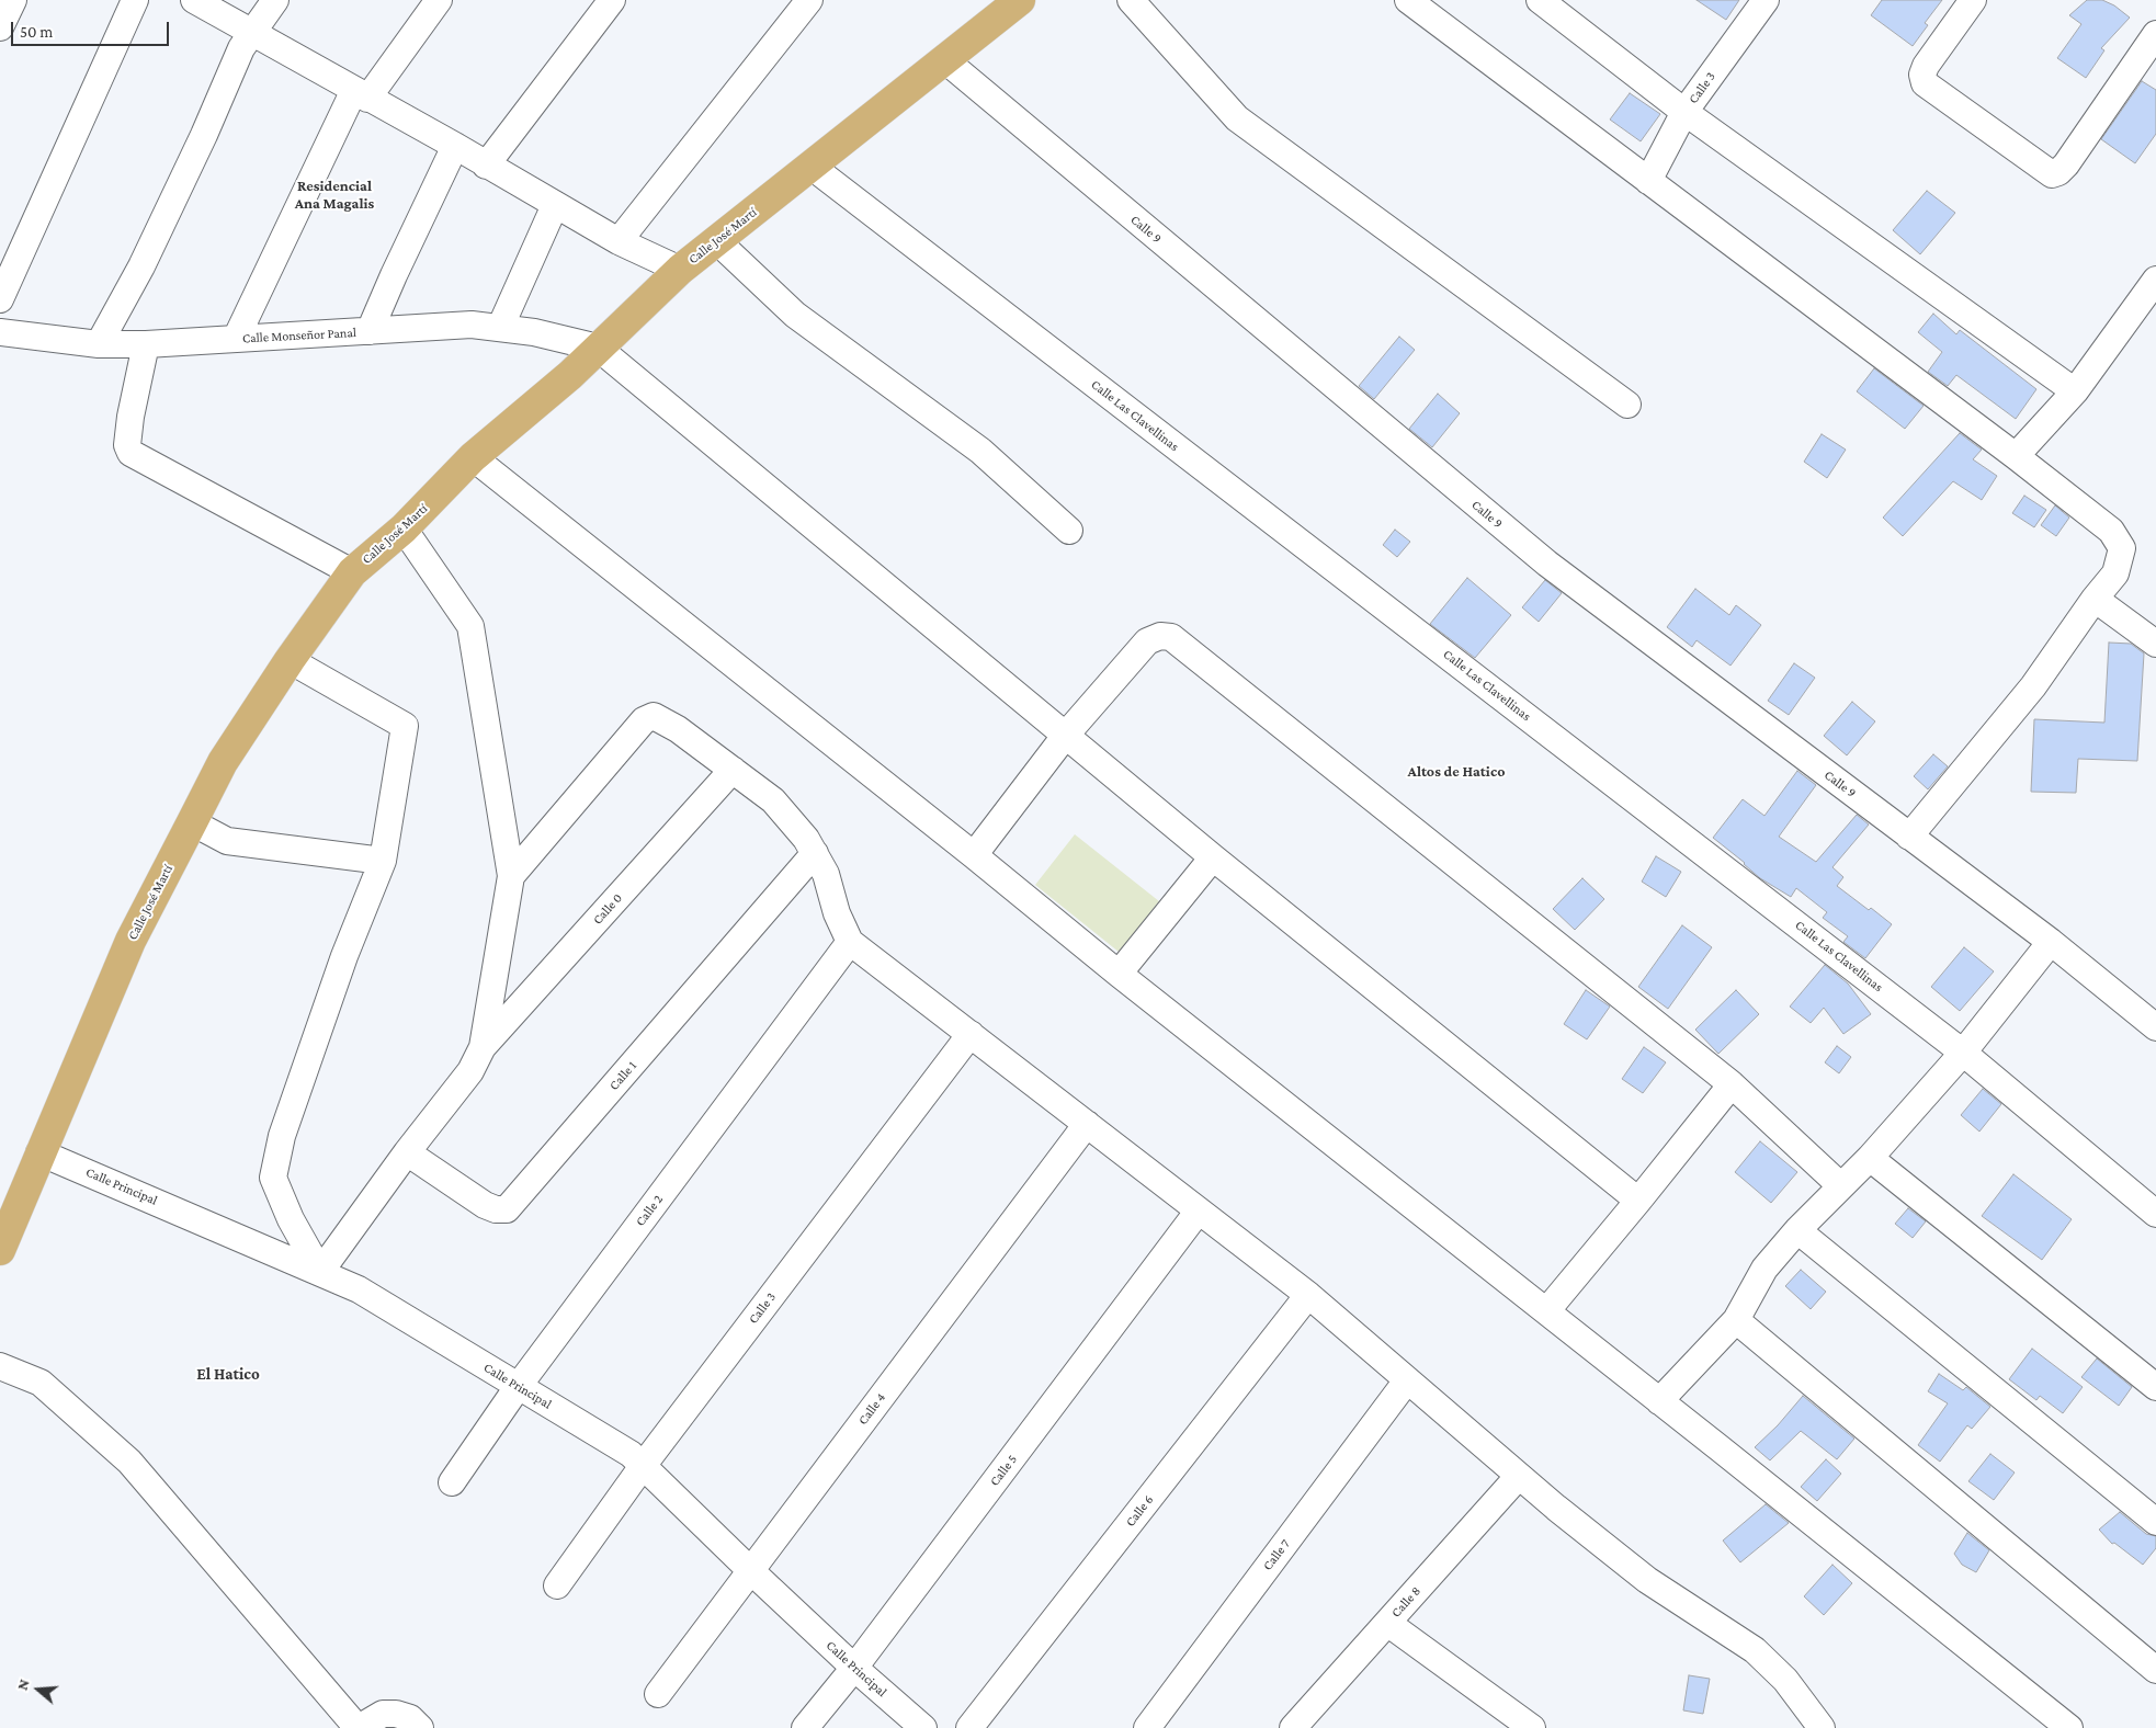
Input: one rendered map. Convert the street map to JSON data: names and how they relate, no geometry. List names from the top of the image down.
{
  "streets": {
    "main road": ["Calle José Martí"],
    "street": [
      "Calle 3",
      "Calle 9",
      "Calle Monseñor Panal",
      "Calle Las Clavellinas",
      "Calle 0",
      "Calle 1",
      "Calle Principal",
      "Calle 2",
      "Calle 4",
      "Calle 5",
      "Calle 6",
      "Calle 7",
      "Calle 8"
    ]
  },
  "crossings": [
    ["Calle 3", "Calle Principal"],
    ["Calle 9", "Calle José Martí"],
    ["Calle José Martí", "Calle Monseñor Panal"],
    ["Calle José Martí", "Calle Las Clavellinas"],
    ["Calle José Martí", "Calle Principal"],
    ["Calle Principal", "Calle 2"],
    ["Calle Principal", "Calle 4"],
    ["Calle Principal", "Calle 5"]
  ],
  "districts": ["Residencial Ana Magalis", "Altos de Hatico", "El Hatico"],
  "scale_bar": "50 m",
  "north": "left"
}
